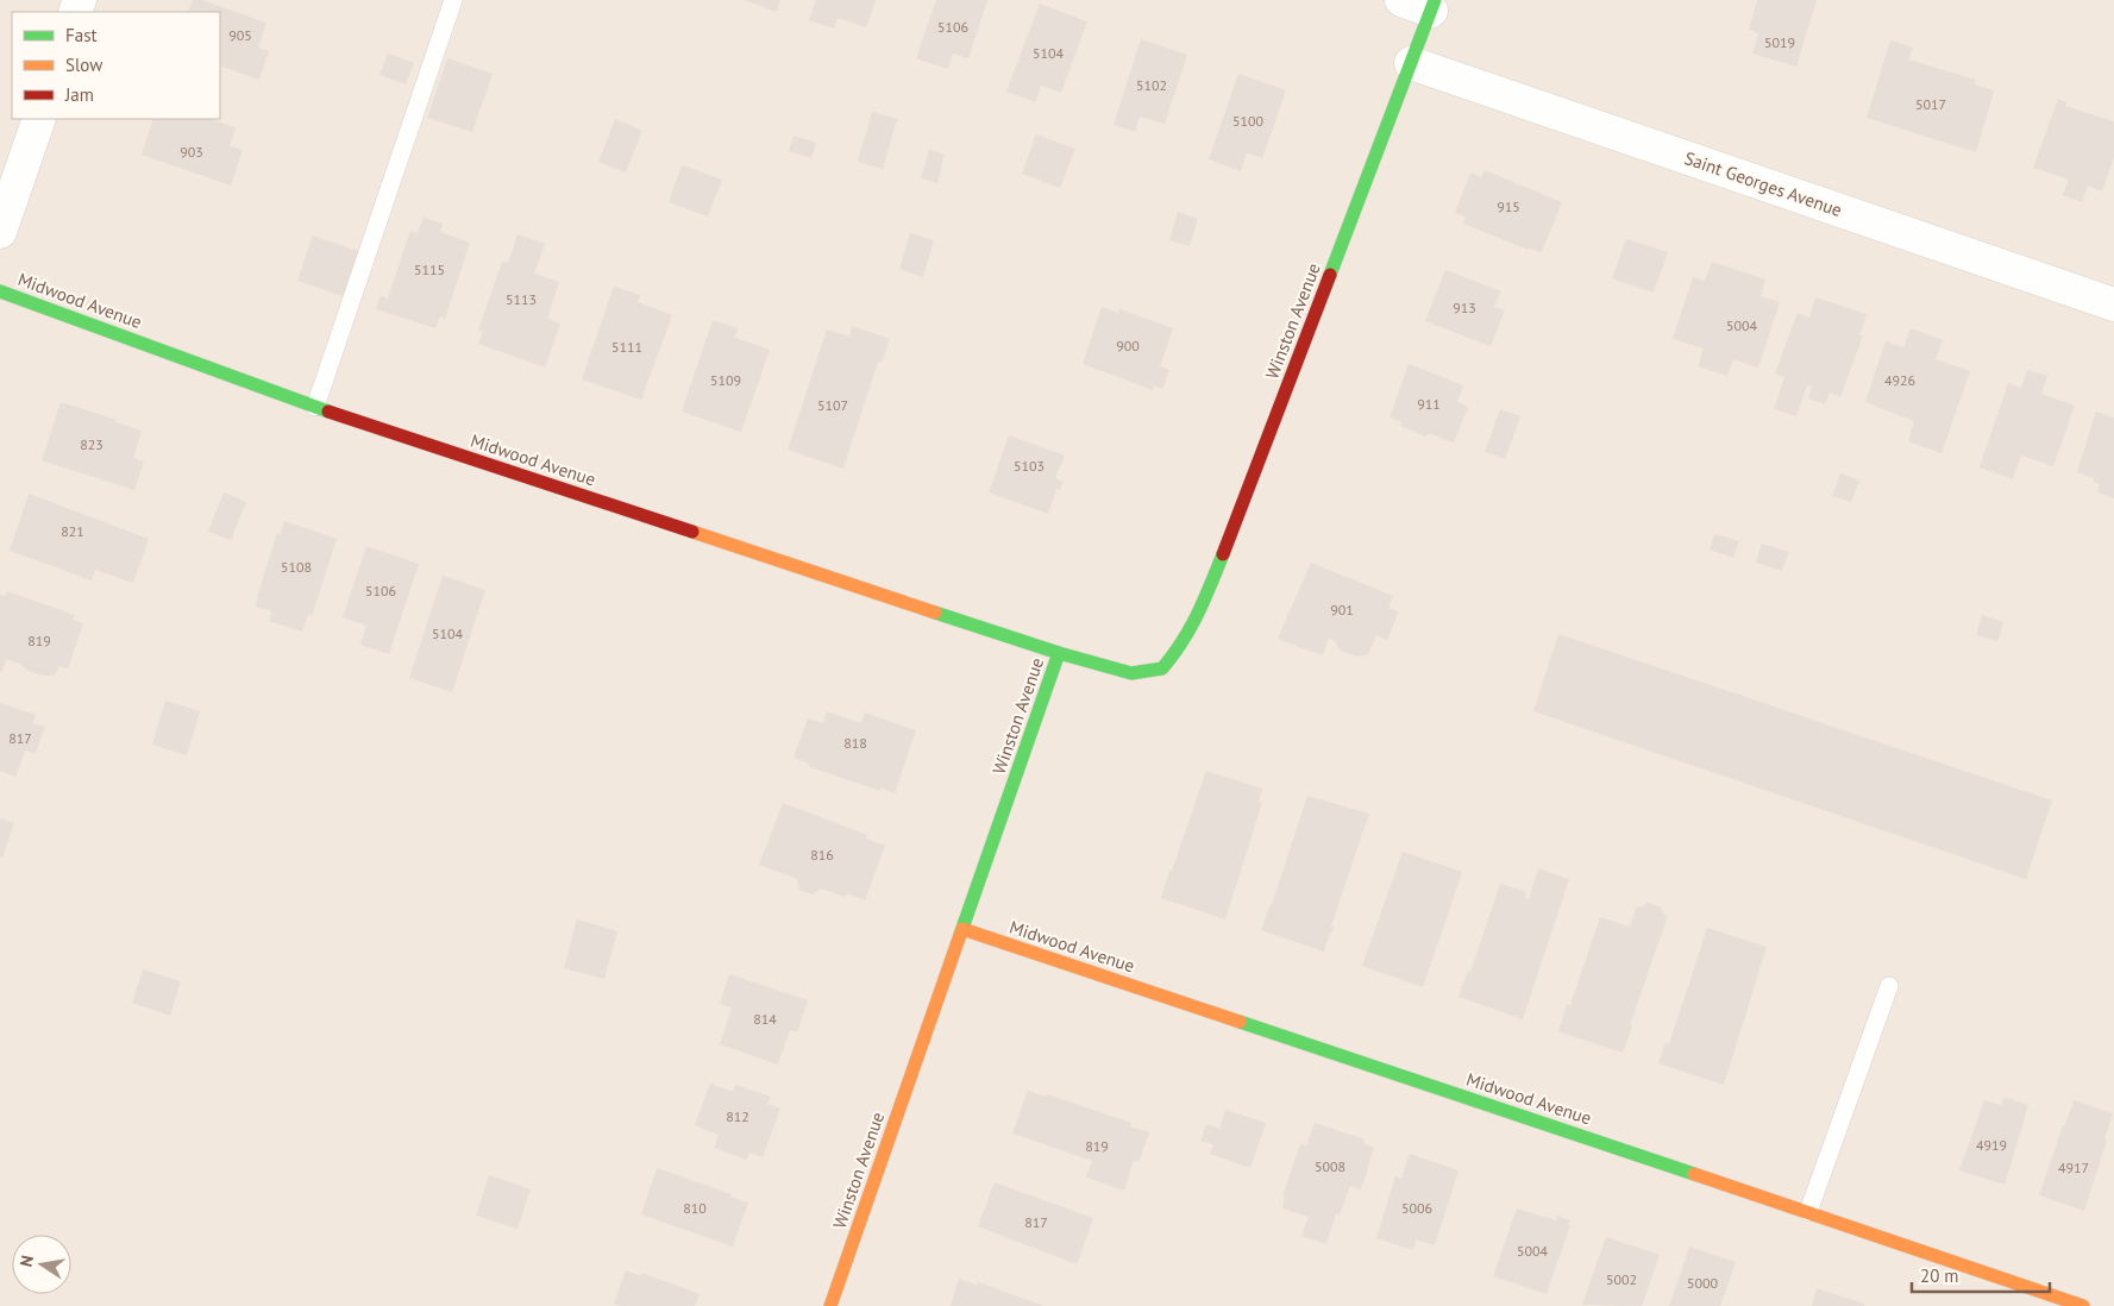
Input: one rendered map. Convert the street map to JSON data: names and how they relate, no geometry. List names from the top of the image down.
{
  "streets": {
    "street": ["Saint Georges Avenue", "Midwood Avenue", "Winston Avenue"]
  },
  "crossings": [
    ["Saint Georges Avenue", "Winston Avenue"],
    ["Midwood Avenue", "Winston Avenue"]
  ],
  "house_numbers": [
    "5106",
    "905",
    "5019",
    "5104",
    "5102",
    "5017",
    "5100",
    "903",
    "915",
    "5115",
    "5113",
    "913",
    "5004",
    "900",
    "5111",
    "5109",
    "4926",
    "911",
    "5107",
    "823",
    "5103",
    "821",
    "5108",
    "5106",
    "901",
    "5104",
    "819",
    "817",
    "818",
    "816",
    "814",
    "812",
    "4919",
    "819",
    "5008",
    "4917",
    "810",
    "5006",
    "817",
    "5004",
    "5002",
    "5000"
  ],
  "legend": ["Fast", "Slow", "Jam"],
  "scale_bar": "20 m",
  "north": "left"
}
